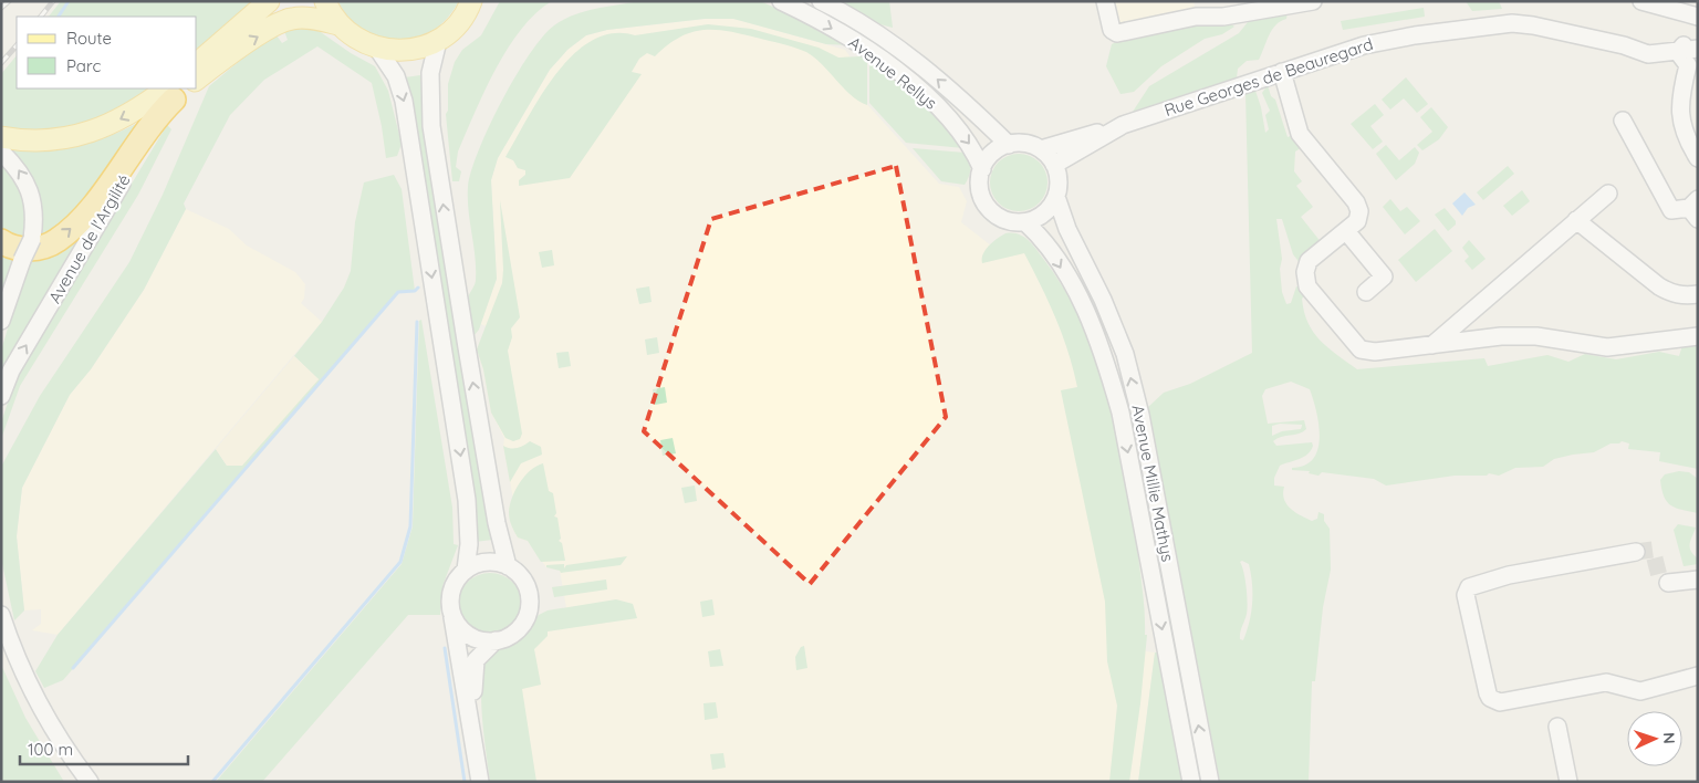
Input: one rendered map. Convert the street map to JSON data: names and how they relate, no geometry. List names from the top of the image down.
{
  "streets": {
    "street": [
      "Avenue Rellys",
      "Rue Georges de Beauregard",
      "Avenue de l'Argilité",
      "Avenue Millie Mathys"
    ]
  },
  "crossings": [
    ["Avenue Rellys", "Rue Georges de Beauregard"],
    ["Avenue Rellys", "Avenue Millie Mathys"],
    ["Rue Georges de Beauregard", "Avenue Millie Mathys"]
  ],
  "one_way": ["Avenue de l'Argilité"],
  "legend": ["Route", "Parc"],
  "scale_bar": "100 m",
  "north": "right"
}
